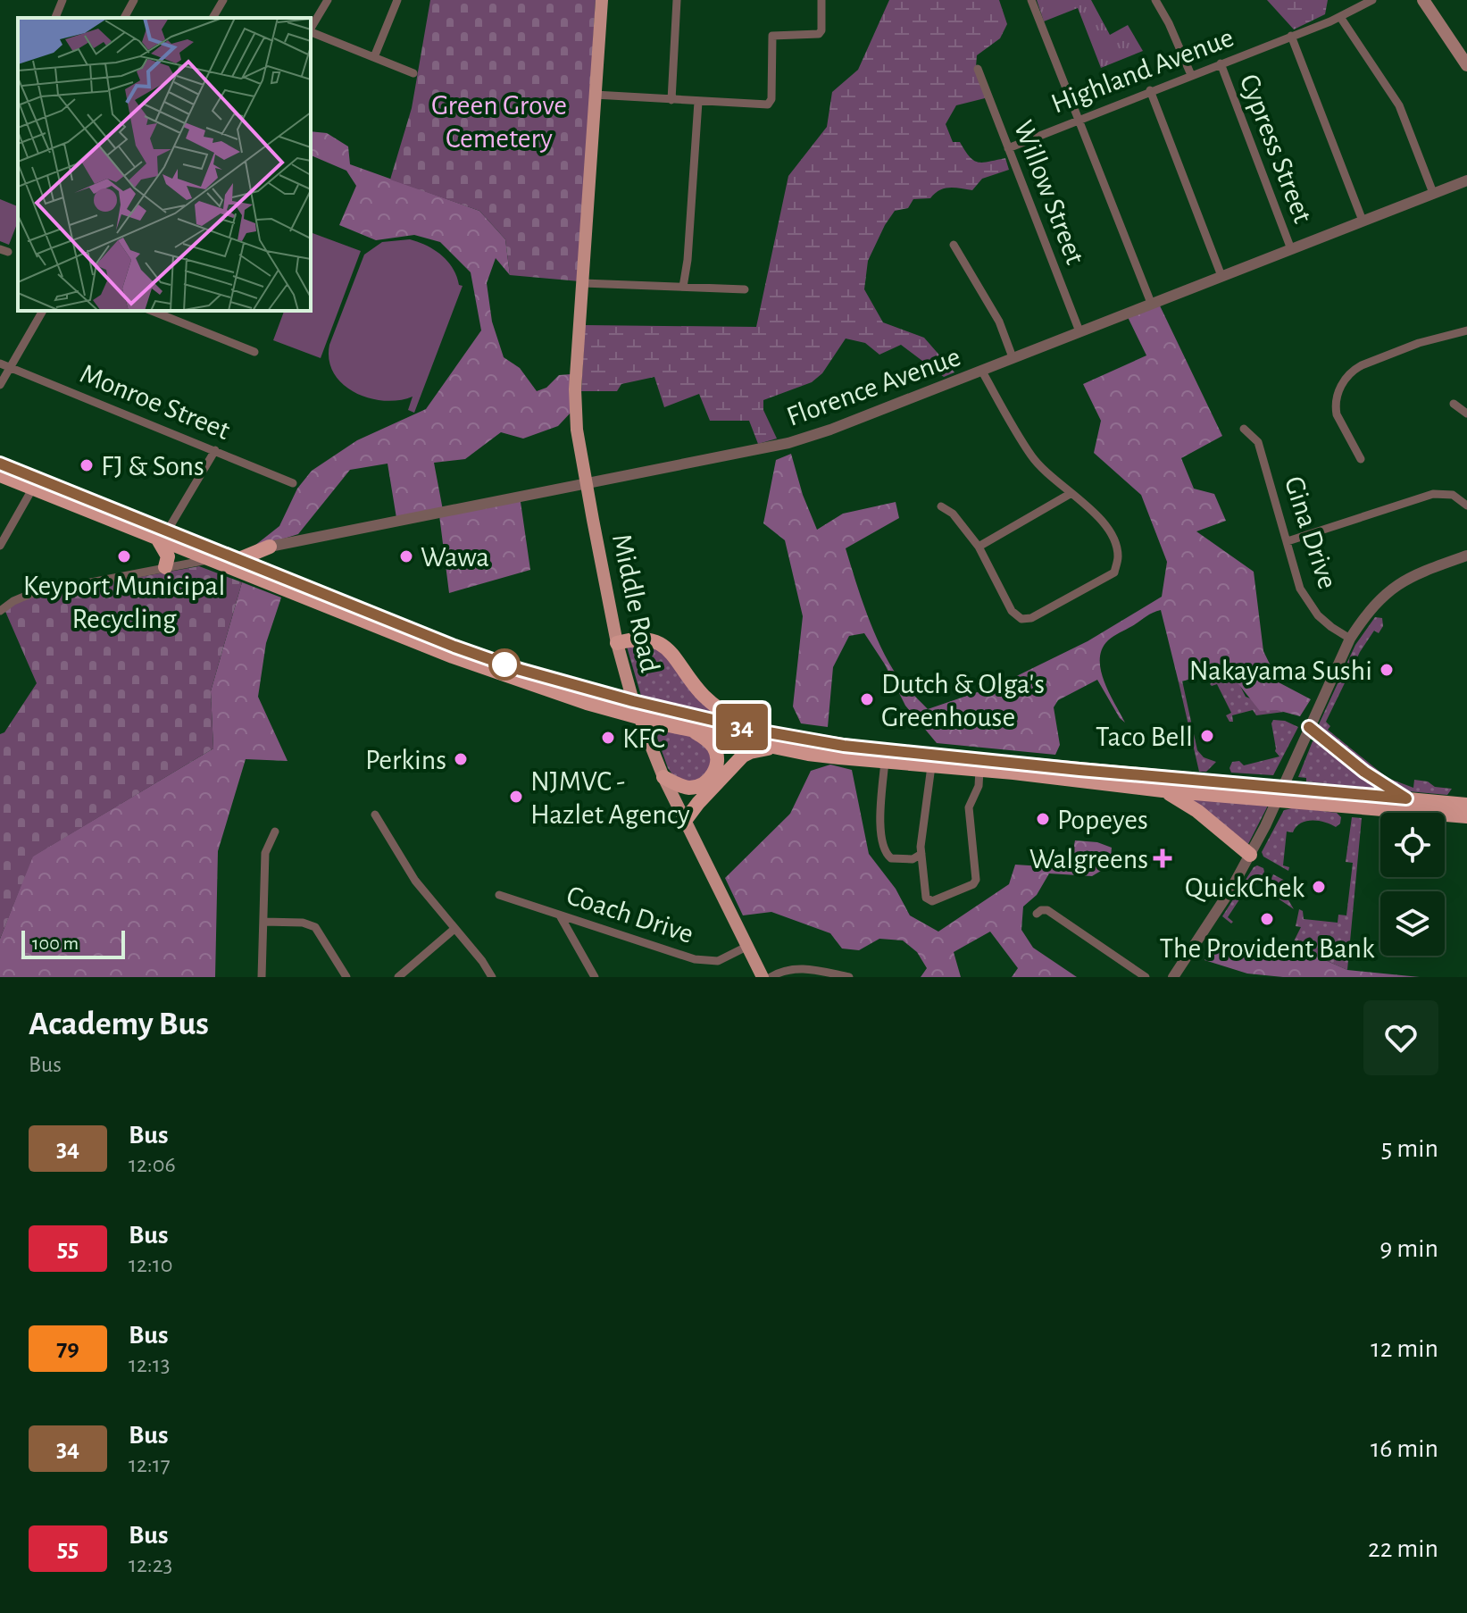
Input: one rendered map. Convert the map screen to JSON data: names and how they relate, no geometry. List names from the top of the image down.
{
  "streets": {
    "main road": ["Middle Road"],
    "street": [
      "Highland Avenue",
      "Cypress Street",
      "Willow Street",
      "Florence Avenue",
      "Monroe Street",
      "Gina Drive",
      "Coach Drive"
    ]
  },
  "crossings": [
    ["Highland Avenue", "Cypress Street"],
    ["Highland Avenue", "Willow Street"],
    ["Cypress Street", "Florence Avenue"],
    ["Willow Street", "Florence Avenue"],
    ["Florence Avenue", "Middle Road"],
    ["Middle Road", "Coach Drive"]
  ],
  "parks": ["Green Grove Cemetery"],
  "places": {
    "other": [
      "FJ & Sons",
      "Keyport Municipal Recycling",
      "Wawa",
      "Nakayama Sushi",
      "Dutch & Olga's Greenhouse",
      "Taco Bell",
      "KFC",
      "Perkins",
      "NJMVC - Hazlet Agency",
      "Popeyes",
      "QuickChek",
      "The Provident Bank"
    ],
    "health": ["Walgreens"]
  },
  "lines": ["bus line 34"],
  "scale_bar": "100 m",
  "page": {
    "on_map": "34",
    "scale": "100 m",
    "heading": ["Academy Bus", "Bus"],
    "list": [
      {
        "mark": "34",
        "name": "Bus",
        "note": "12:06",
        "value": "5 min"
      },
      {
        "mark": "55",
        "name": "Bus",
        "note": "12:10",
        "value": "9 min"
      },
      {
        "mark": "79",
        "name": "Bus",
        "note": "12:13",
        "value": "12 min"
      },
      {
        "mark": "34",
        "name": "Bus",
        "note": "12:17",
        "value": "16 min"
      },
      {
        "mark": "55",
        "name": "Bus",
        "note": "12:23",
        "value": "22 min"
      }
    ]
  }
}
